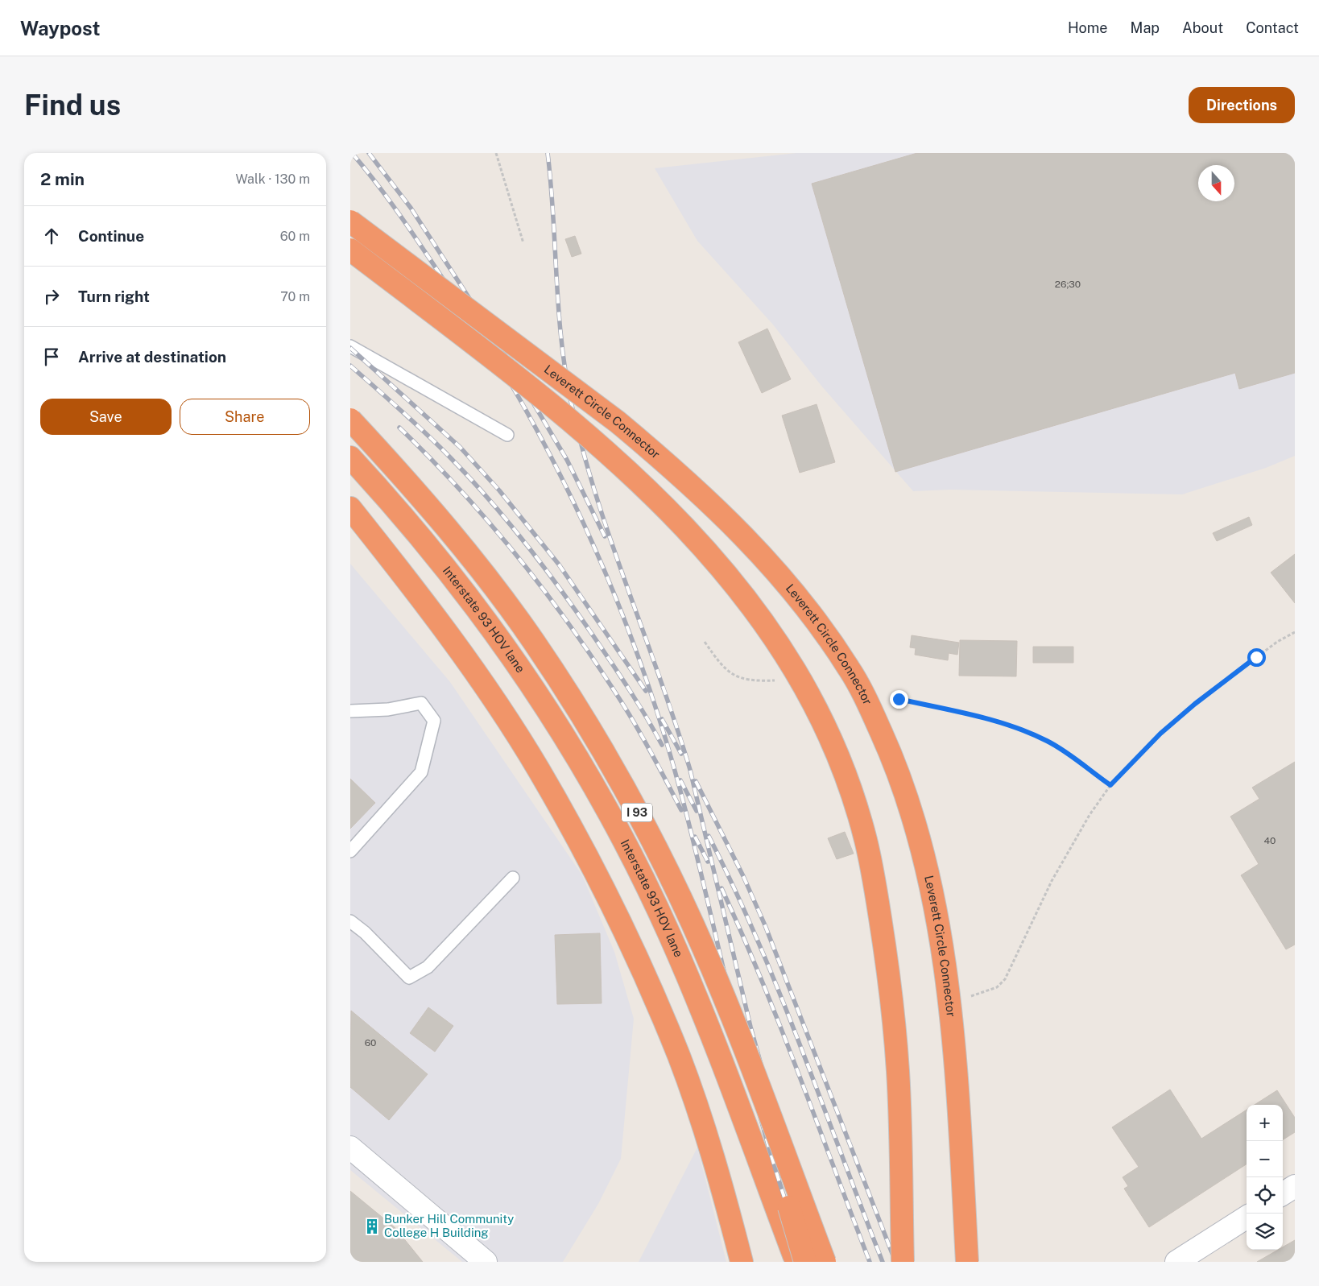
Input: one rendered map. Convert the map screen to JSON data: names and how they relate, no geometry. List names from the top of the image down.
{
  "streets": {
    "highway": ["Leverett Circle Connector", "Interstate 93 HOV lane", "I 93"]
  },
  "places": {
    "building": ["Bunker Hill Community College H Building"]
  },
  "house_numbers": ["26;30", "40", "60"],
  "north": "bottom",
  "page": {
    "header": "Waypost",
    "nav": [
      "Home",
      "Map",
      "About",
      "Contact"
    ],
    "buttons": [
      "Directions",
      ["Save", "Share"]
    ],
    "title": "Find us",
    "heading": ["2 min", "Walk · 130 m"],
    "list": [
      ["Continue", "60 m"],
      ["Turn right", "70 m"],
      "Arrive at destination"
    ],
    "map_buttons": ["+", "−"]
  }
}
